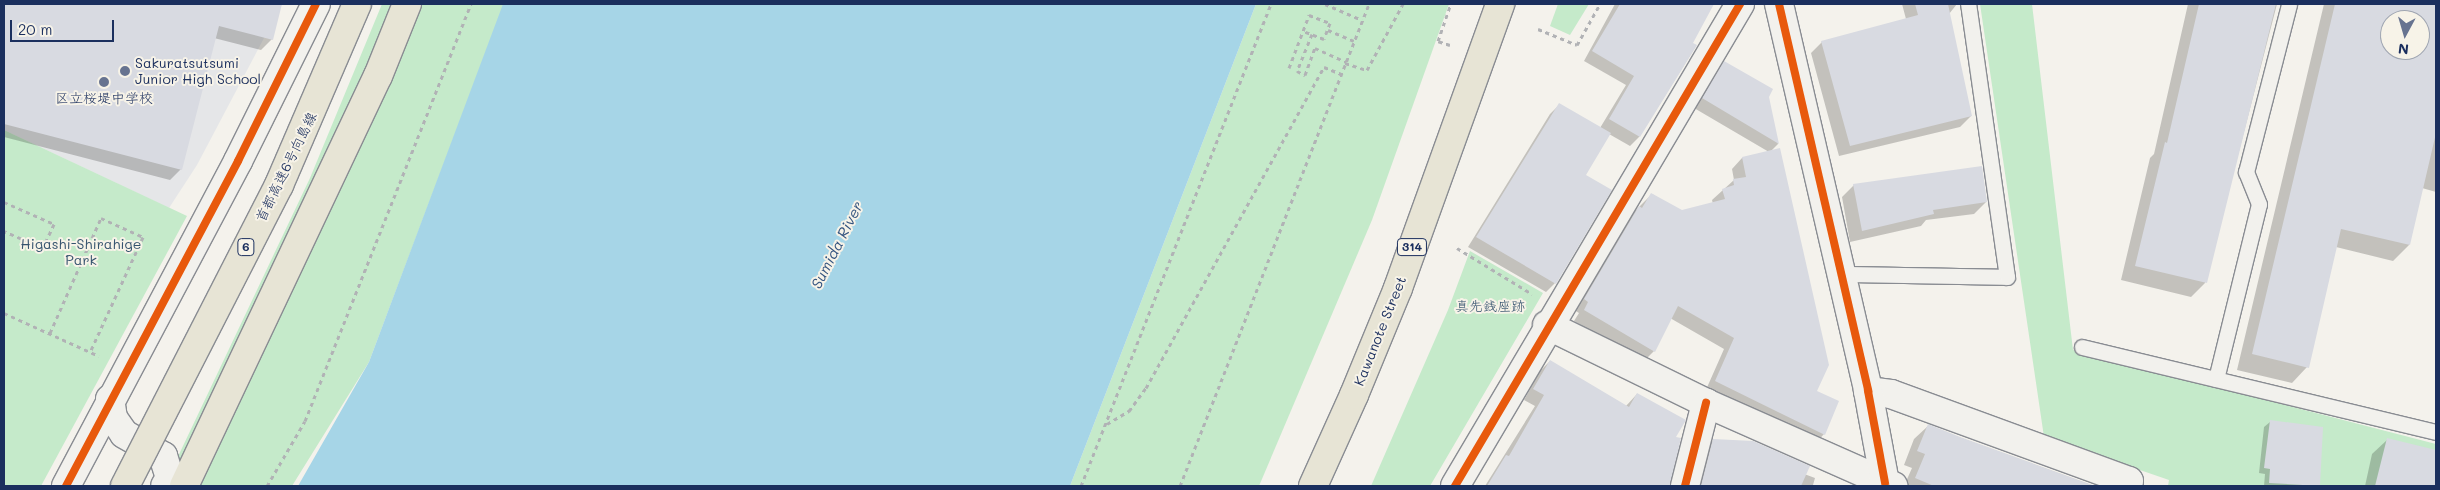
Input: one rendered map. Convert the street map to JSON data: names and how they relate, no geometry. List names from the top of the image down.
{
  "streets": {
    "main road": [
      "首都高速6号向島線",
      "6",
      "314",
      "Kawanote Street"
    ]
  },
  "water": ["Sumida River"],
  "parks": ["Higashi-Shirahige Park", "真先銭座跡"],
  "places": ["Sakuratsutsumi Junior High School", "区立桜堤中学校"],
  "scale_bar": "20 m",
  "north": "bottom"
}
